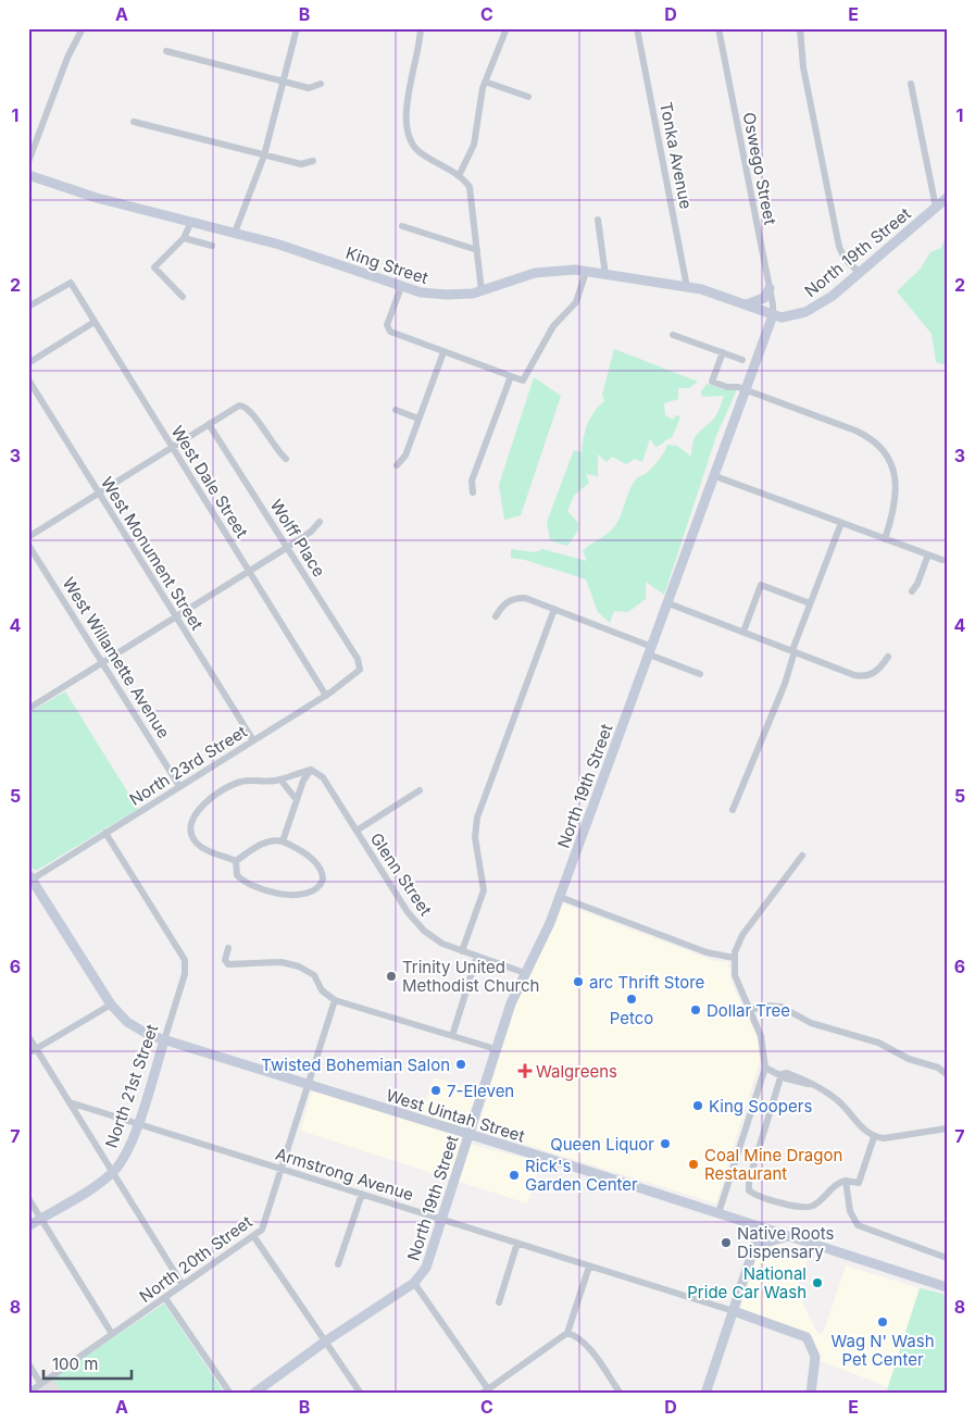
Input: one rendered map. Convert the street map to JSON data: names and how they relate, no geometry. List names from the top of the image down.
{
  "streets": {
    "street": [
      "Tonka Avenue",
      "Oswego Street",
      "North 19th Street",
      "King Street",
      "West Dale Street",
      "Wolff Place",
      "West Monument Street",
      "West Willamette Avenue",
      "North 23rd Street",
      "Glenn Street",
      "North 21st Street",
      "West Uintah Street",
      "Armstrong Avenue",
      "North 20th Street"
    ]
  },
  "crossings": [
    ["Tonka Avenue", "King Street"],
    ["Oswego Street", "North 19th Street"],
    ["Oswego Street", "King Street"],
    ["North 19th Street", "King Street"],
    ["North 19th Street", "Glenn Street"],
    ["North 19th Street", "West Uintah Street"],
    ["North 19th Street", "Armstrong Avenue"],
    ["West Dale Street", "North 23rd Street"],
    ["Wolff Place", "North 23rd Street"],
    ["West Monument Street", "North 23rd Street"],
    ["West Willamette Avenue", "North 23rd Street"],
    ["North 23rd Street", "North 21st Street"],
    ["North 23rd Street", "West Uintah Street"],
    ["North 21st Street", "West Uintah Street"],
    ["North 21st Street", "Armstrong Avenue"],
    ["West Uintah Street", "North 20th Street"],
    ["Armstrong Avenue", "North 20th Street"]
  ],
  "places": {
    "other": [
      "Trinity United Methodist Church",
      "arc Thrift Store",
      "Petco",
      "Dollar Tree",
      "Twisted Bohemian Salon",
      "7-Eleven",
      "King Soopers",
      "Queen Liquor",
      "Coal Mine Dragon Restaurant",
      "Rick's Garden Center",
      "Native Roots Dispensary",
      "National Pride Car Wash",
      "Wag N' Wash Pet Center"
    ],
    "health": ["Walgreens"]
  },
  "scale_bar": "100 m",
  "grid": {
    "columns": [
      "A",
      "B",
      "C",
      "D",
      "E"
    ],
    "rows": [
      "1",
      "2",
      "3",
      "4",
      "5",
      "6",
      "7",
      "8"
    ]
  }
}
